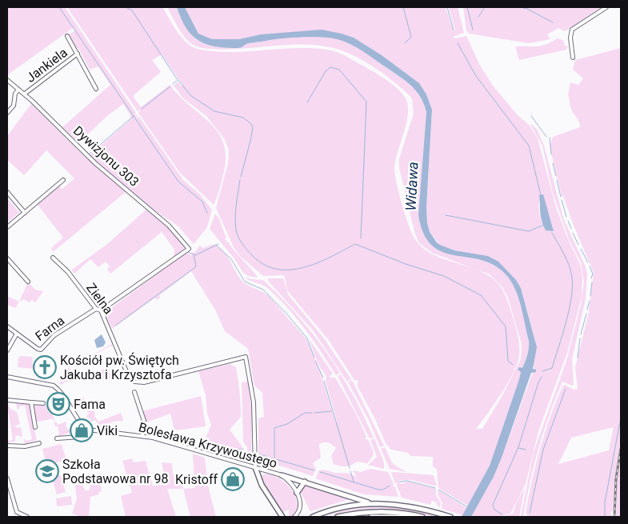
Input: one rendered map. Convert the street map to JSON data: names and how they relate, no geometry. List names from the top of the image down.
{
  "streets": {
    "street": [
      "Jankiela",
      "Dywizjonu 303",
      "Zielna",
      "Farna",
      "Bolesława Krzywoustego"
    ]
  },
  "crossings": [
    ["Jankiela", "Dywizjonu 303"],
    ["Dywizjonu 303", "Zielna"],
    ["Zielna", "Farna"],
    ["Zielna", "Bolesława Krzywoustego"]
  ],
  "water": ["Widawa"],
  "places": {
    "church": ["Kościół pw. Świętych Jakuba i Krzysztofa"],
    "theatre": ["Fama"],
    "shop": ["Viki", "Kristoff"],
    "school or university": ["Szkoła Podstawowa nr 98"]
  }
}
